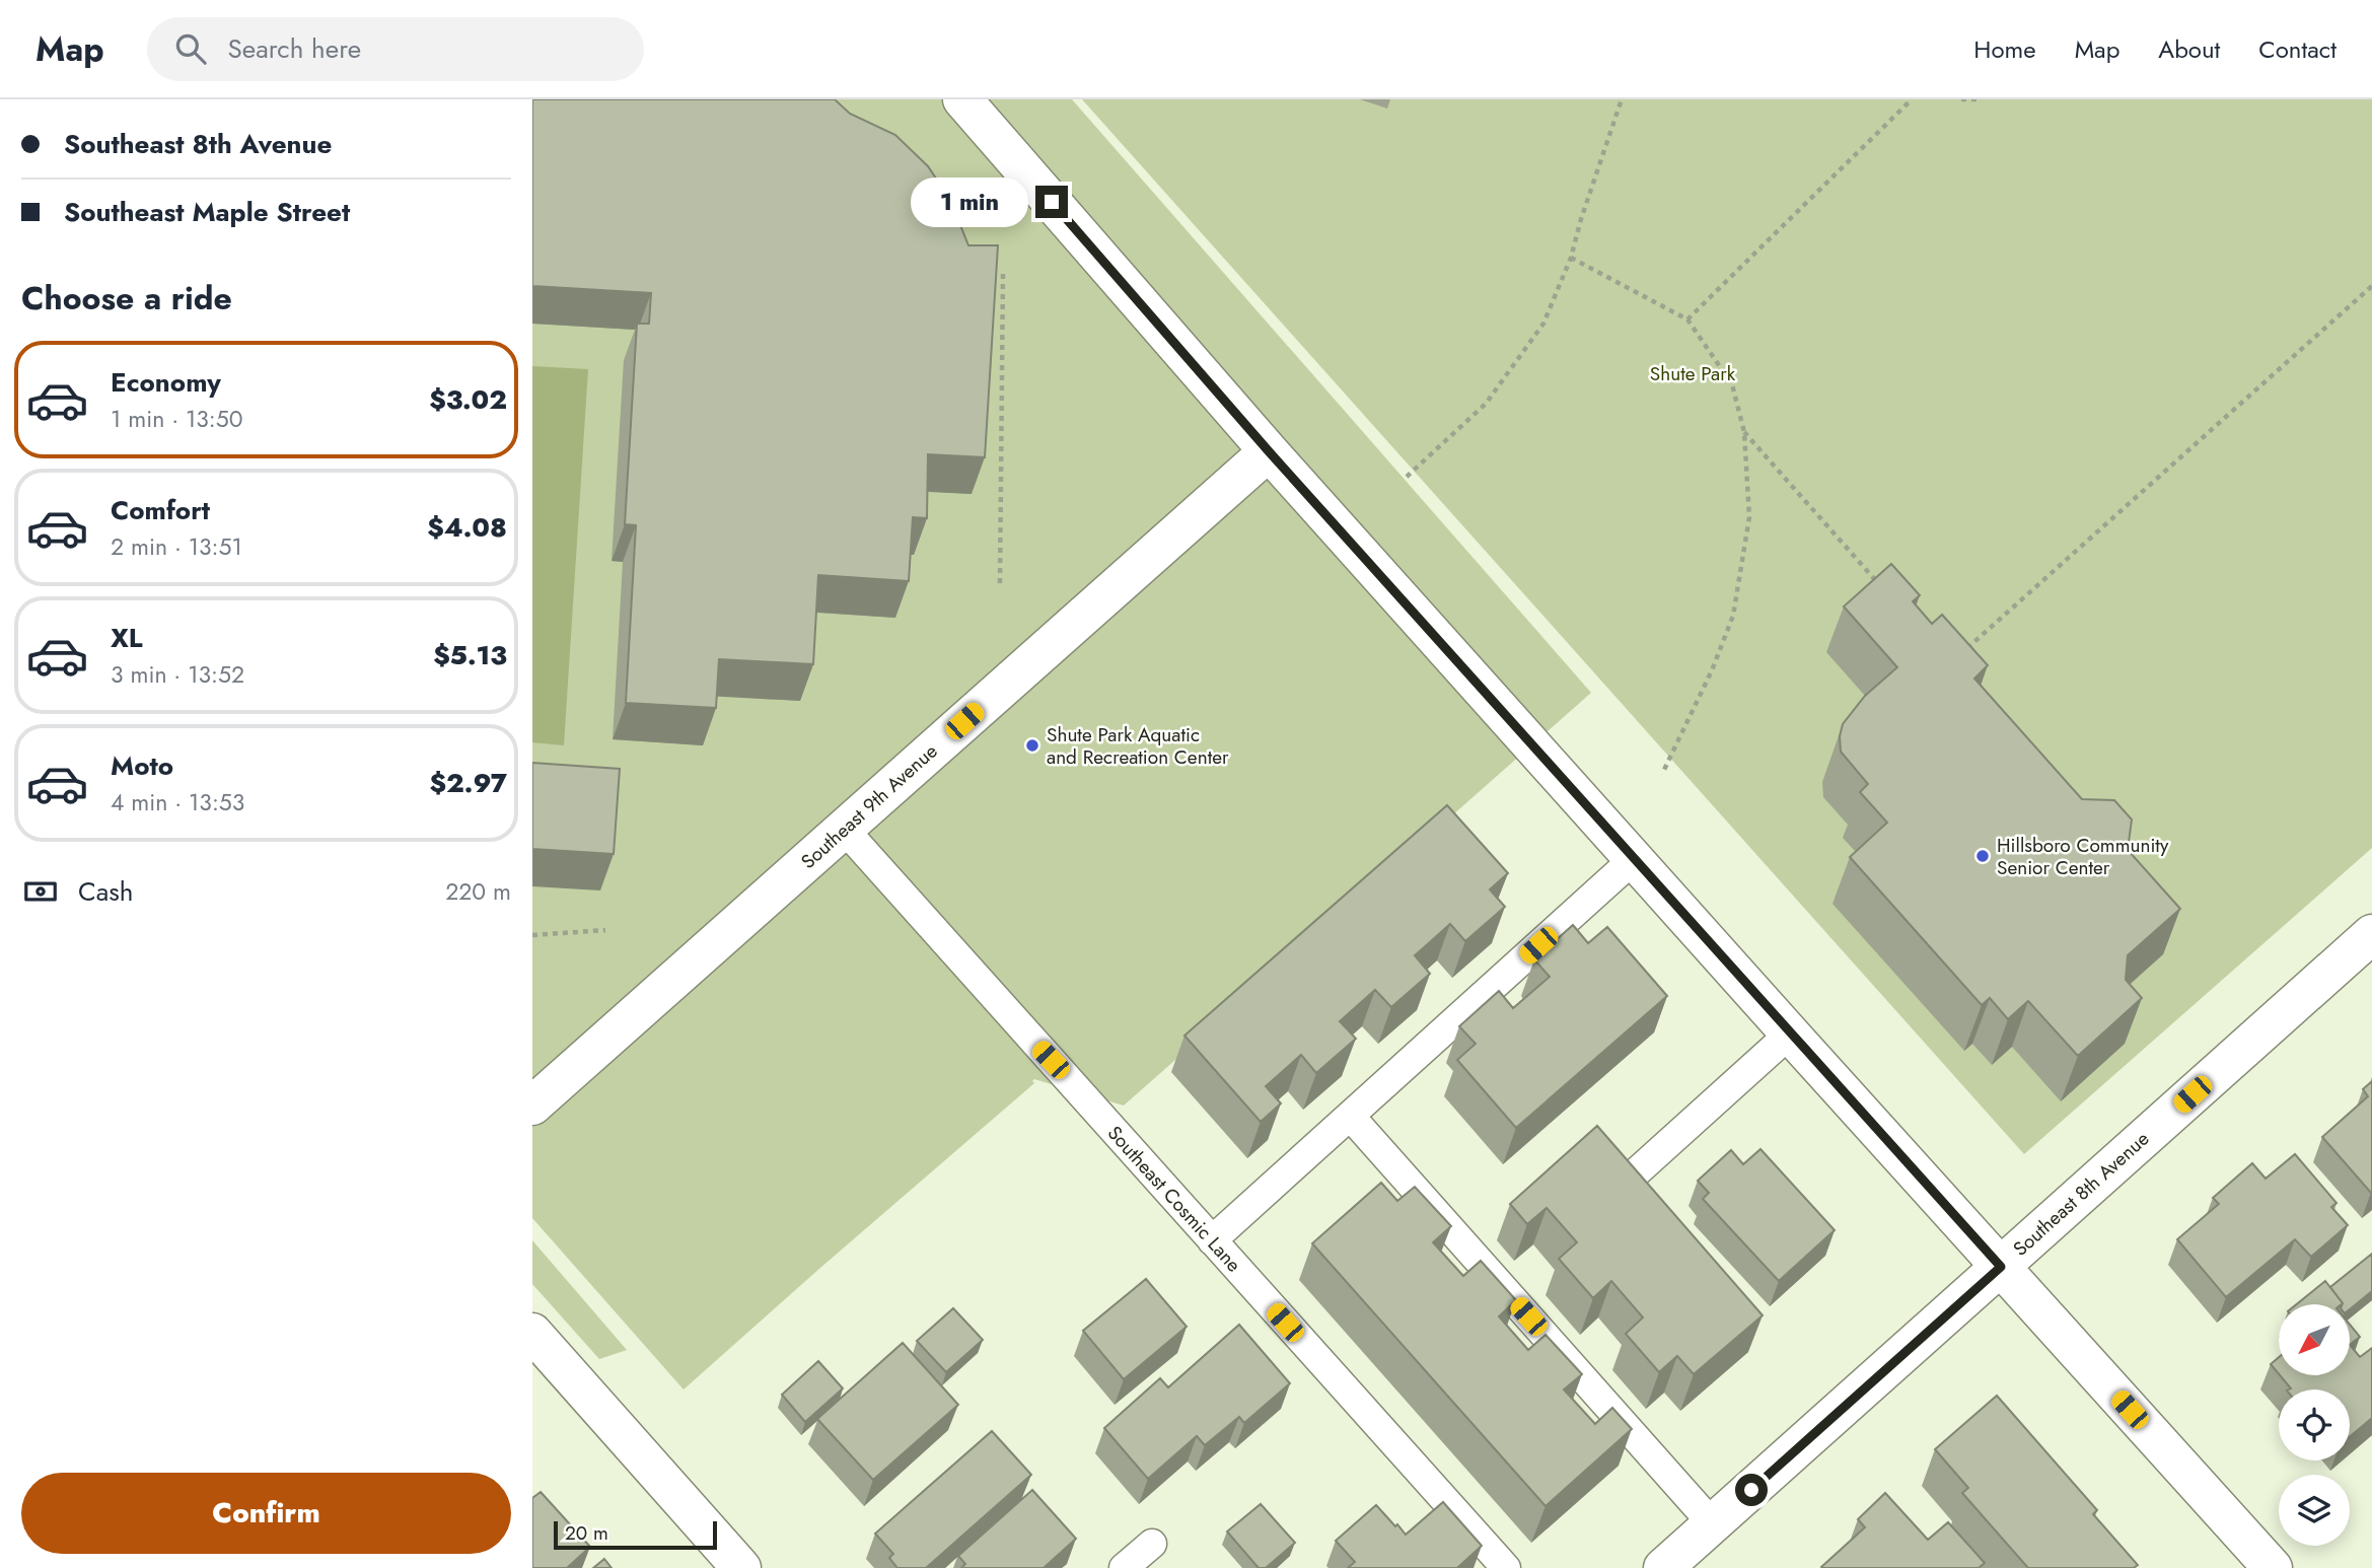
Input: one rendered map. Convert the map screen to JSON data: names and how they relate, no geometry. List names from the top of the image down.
{
  "streets": {
    "street": ["Southeast 9th Avenue", "Southeast 8th Avenue"],
    "lane": ["Southeast Cosmic Lane"]
  },
  "crossings": [
    ["Southeast 9th Avenue", "Southeast Cosmic Lane"]
  ],
  "parks": ["Shute Park"],
  "places": ["Shute Park Aquatic and Recreation Center", "Hillsboro Community Senior Center"],
  "scale_bar": "20 m",
  "north": "bottom left",
  "page": {
    "header": "Map",
    "search": "Search here",
    "nav": [
      "Home",
      "Map",
      "About",
      "Contact"
    ],
    "banner": ["Southeast 8th Avenue", "Southeast Maple Street"],
    "bubble": "1 min",
    "heading": "Choose a ride",
    "list": [
      {
        "name": "Economy",
        "note": "1 min · 13:50",
        "value": "$3.02"
      },
      {
        "name": "Comfort",
        "note": "2 min · 13:51",
        "value": "$4.08"
      },
      {
        "name": "XL",
        "note": "3 min · 13:52",
        "value": "$5.13"
      },
      {
        "name": "Moto",
        "note": "4 min · 13:53",
        "value": "$2.97"
      }
    ],
    "pay": ["Cash", "220 m"],
    "buttons": "Confirm",
    "scale": "20 m"
  }
}
